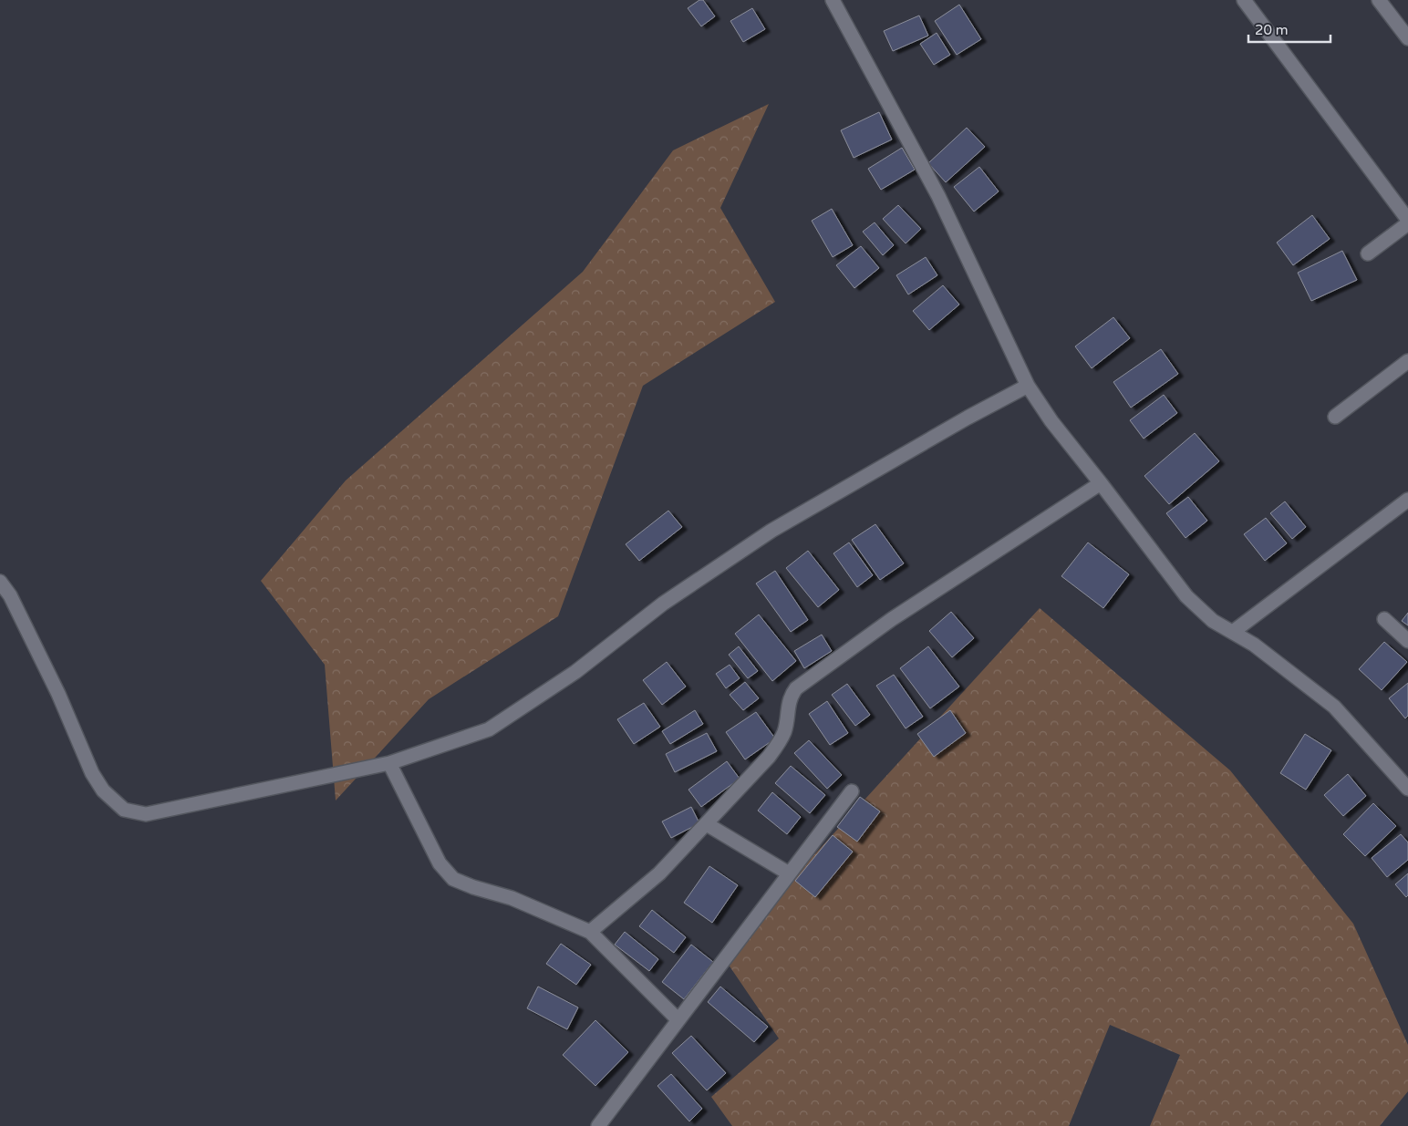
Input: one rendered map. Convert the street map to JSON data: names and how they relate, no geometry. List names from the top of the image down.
{
  "scale_bar": "20 m"
}
